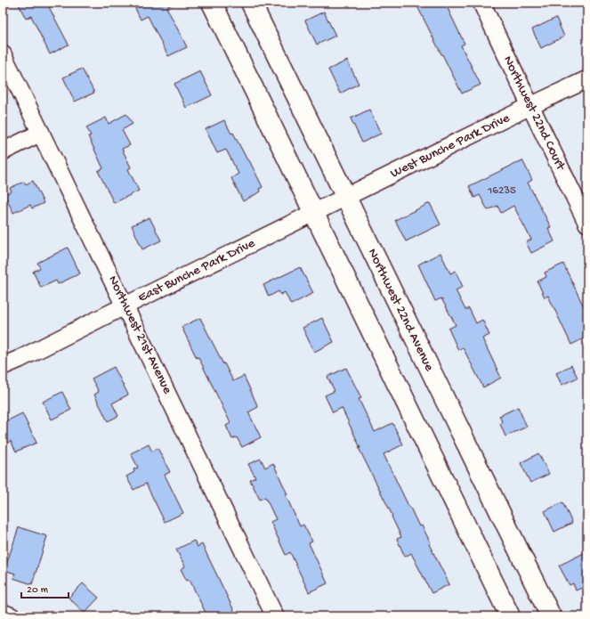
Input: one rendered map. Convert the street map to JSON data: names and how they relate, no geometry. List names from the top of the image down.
{
  "streets": {
    "main road": ["Northwest 22nd Avenue"],
    "street": [
      "Northwest 22nd Court",
      "West Bunche Park Drive",
      "East Bunche Park Drive",
      "Northwest 21st Avenue"
    ]
  },
  "crossings": [
    ["Northwest 22nd Court", "West Bunche Park Drive"],
    ["West Bunche Park Drive", "East Bunche Park Drive"],
    ["West Bunche Park Drive", "Northwest 22nd Avenue"],
    ["East Bunche Park Drive", "Northwest 21st Avenue"]
  ],
  "house_numbers": ["16235"],
  "scale_bar": "20 m"
}
